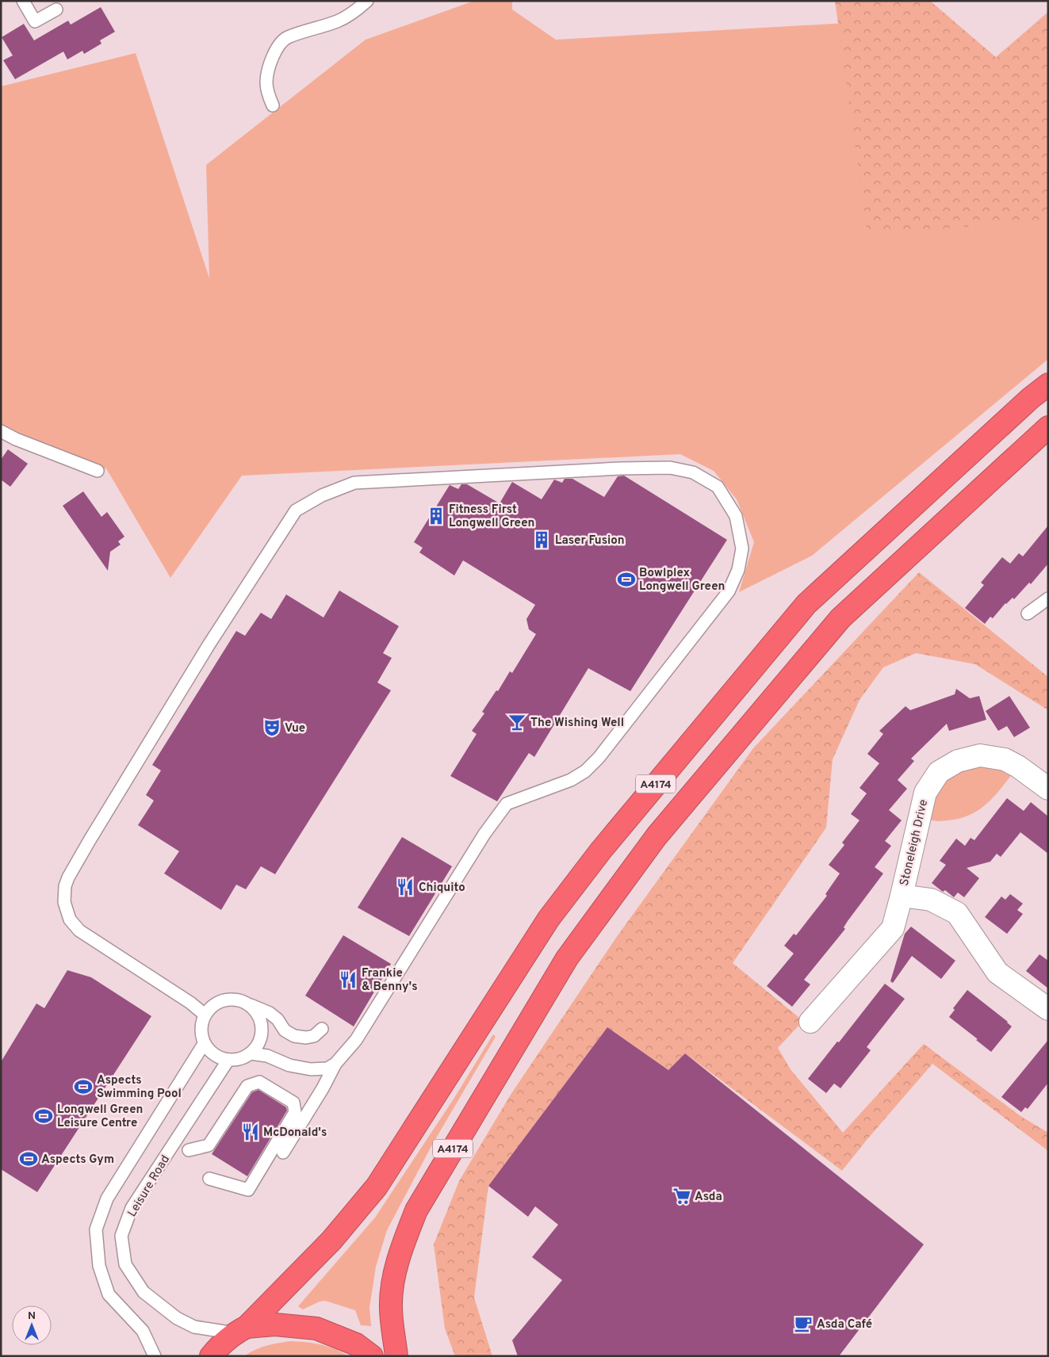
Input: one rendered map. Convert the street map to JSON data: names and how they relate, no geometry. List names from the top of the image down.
{
  "streets": {
    "highway": ["A4174"],
    "street": ["Stoneleigh Drive"],
    "lane": ["Leisure Road"]
  },
  "crossings": [
    ["A4174", "Leisure Road"]
  ],
  "places": {
    "building": ["Fitness First Longwell Green", "Laser Fusion"],
    "sports": [
      "Bowlplex Longwell Green",
      "Aspects Swimming Pool",
      "Longwell Green Leisure Centre",
      "Aspects Gym"
    ],
    "bar": ["The Wishing Well"],
    "theatre": ["Vue"],
    "restaurant": ["Chiquito", "Frankie & Benny's", "McDonald's"],
    "supermarket": ["Asda"],
    "cafe": ["Asda Café"]
  },
  "north": "top"
}
